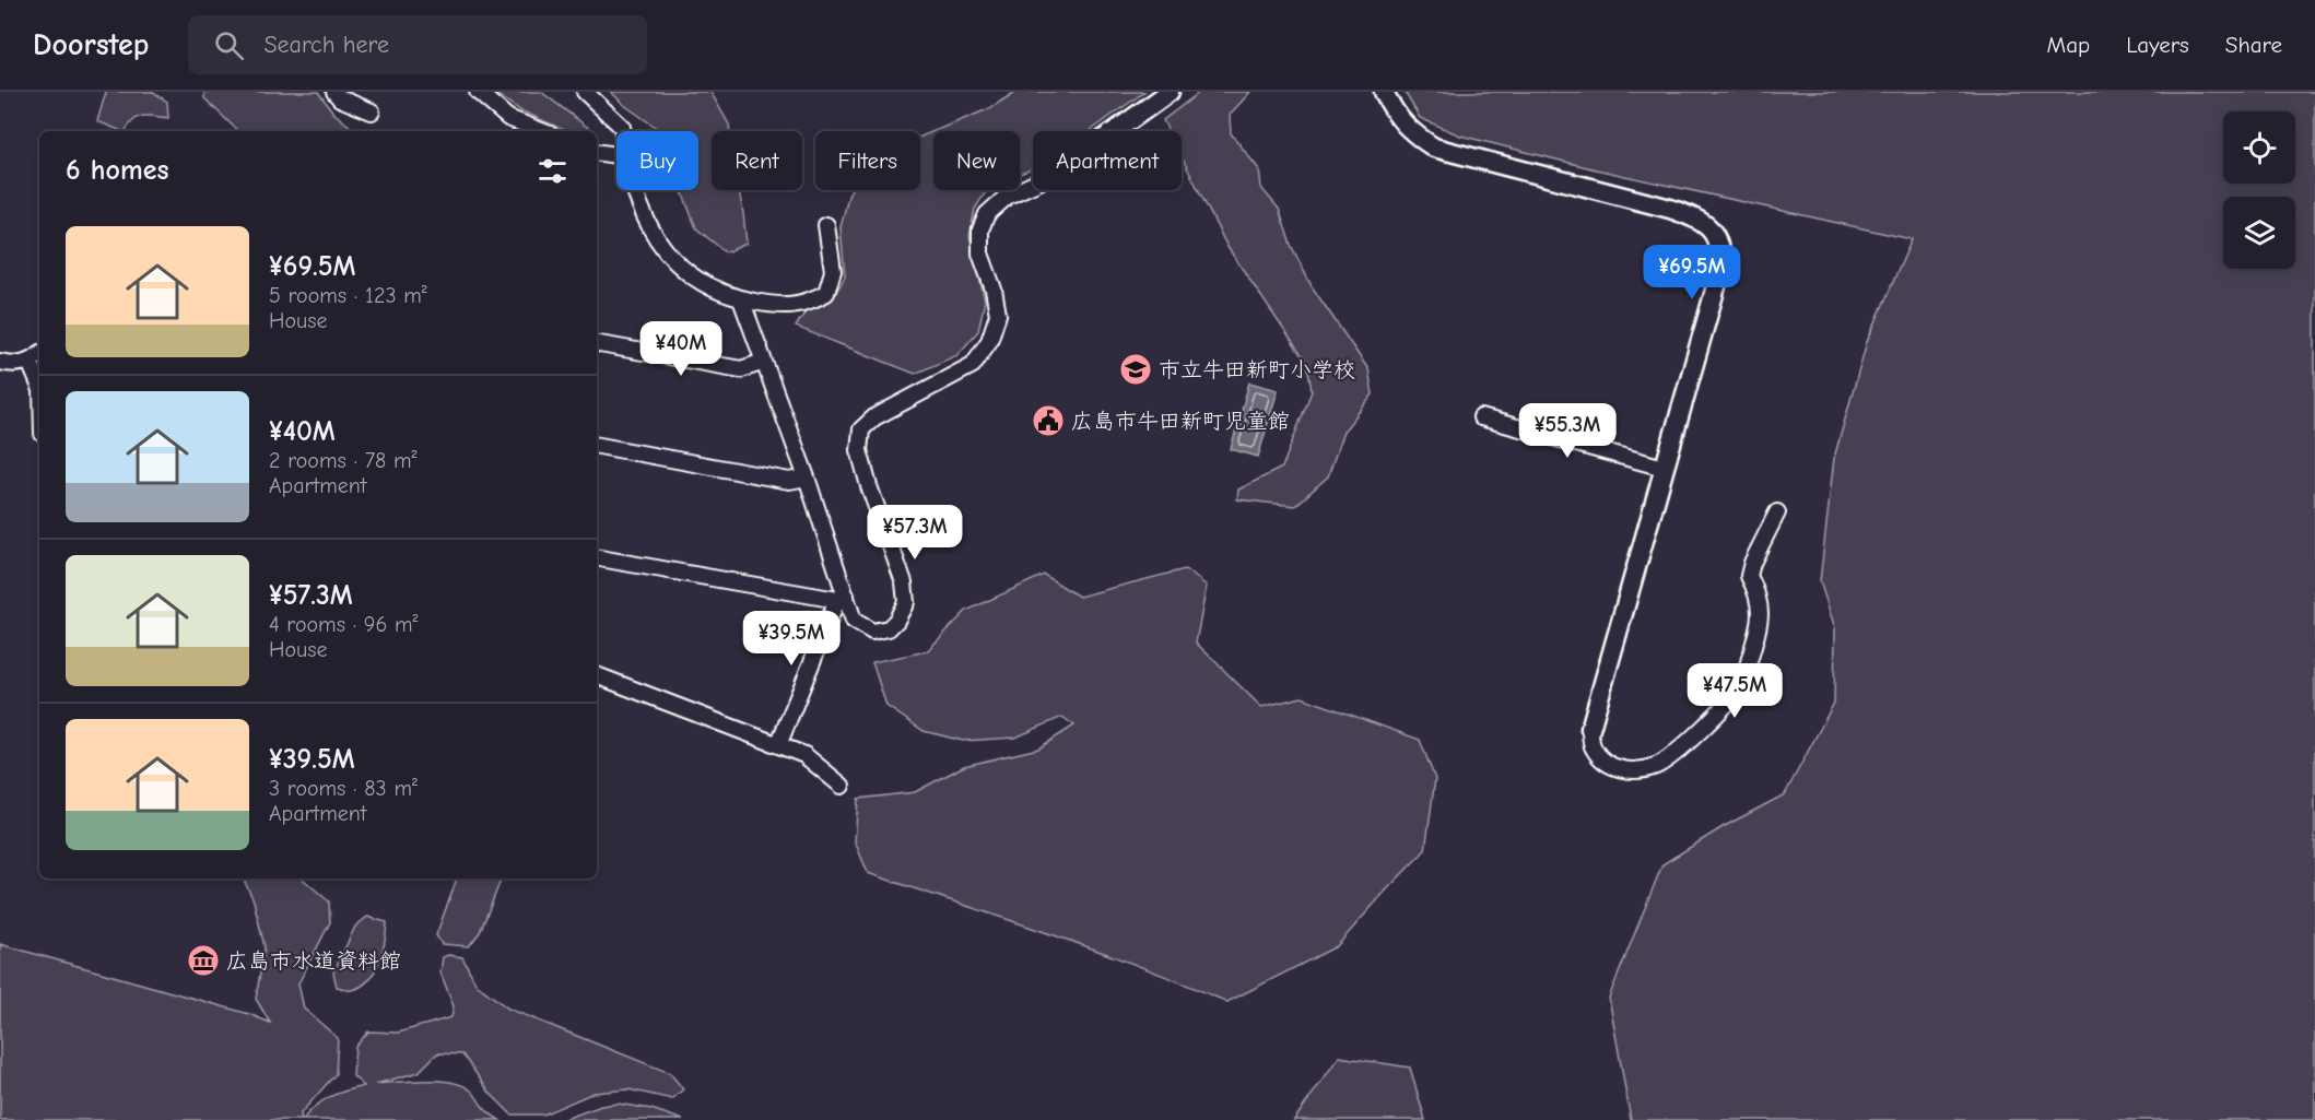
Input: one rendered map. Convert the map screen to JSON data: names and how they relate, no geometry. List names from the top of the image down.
{
  "places": {
    "school or university": ["市立牛田新町小学校"],
    "public building": ["広島市牛田新町児童館"],
    "museum": ["広島市水道資料館"]
  },
  "page": {
    "header": "Doorstep",
    "search": "Search here",
    "nav": ["Map", "Layers", "Share"],
    "chip": [
      "Buy",
      "Rent",
      "Filters",
      "New",
      "Apartment"
    ],
    "heading": "6 homes",
    "list": [
      {
        "name": "¥69.5M",
        "note": "5 rooms · 123 m² · House"
      },
      {
        "name": "¥40M",
        "note": "2 rooms · 78 m² · Apartment"
      },
      {
        "name": "¥57.3M",
        "note": "4 rooms · 96 m² · House"
      },
      {
        "name": "¥39.5M",
        "note": "3 rooms · 83 m² · Apartment"
      }
    ],
    "price": [
      "¥69.5M",
      "¥40M",
      "¥55.3M",
      "¥57.3M",
      "¥39.5M",
      "¥47.5M"
    ]
  }
}
